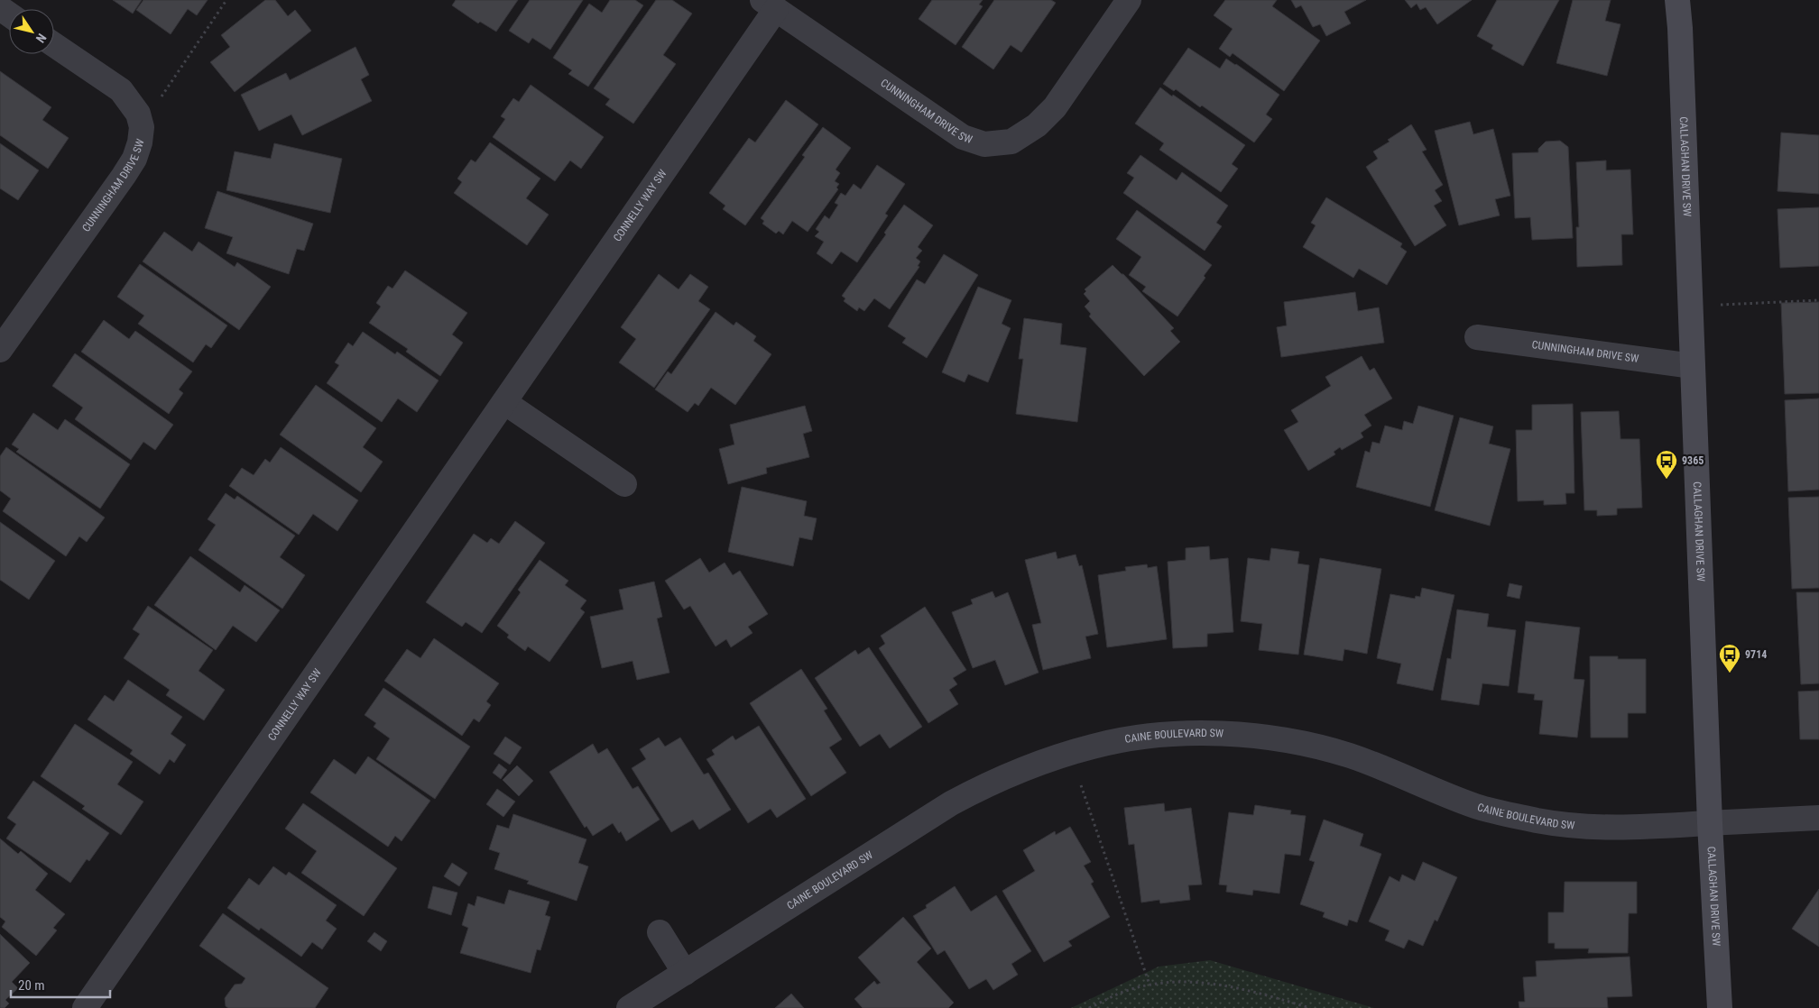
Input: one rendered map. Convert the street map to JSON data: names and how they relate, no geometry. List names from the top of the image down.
{
  "streets": {
    "street": [
      "CUNNINGHAM DRIVE SW",
      "CALLAGHAN DRIVE SW",
      "CONNELLY WAY SW",
      "CAINE BOULEVARD SW"
    ]
  },
  "crossings": [
    ["CUNNINGHAM DRIVE SW", "CALLAGHAN DRIVE SW"],
    ["CUNNINGHAM DRIVE SW", "CONNELLY WAY SW"],
    ["CALLAGHAN DRIVE SW", "CAINE BOULEVARD SW"]
  ],
  "places": {
    "bus stop": ["9365", "9714"]
  },
  "scale_bar": "20 m",
  "north": "bottom right"
}
